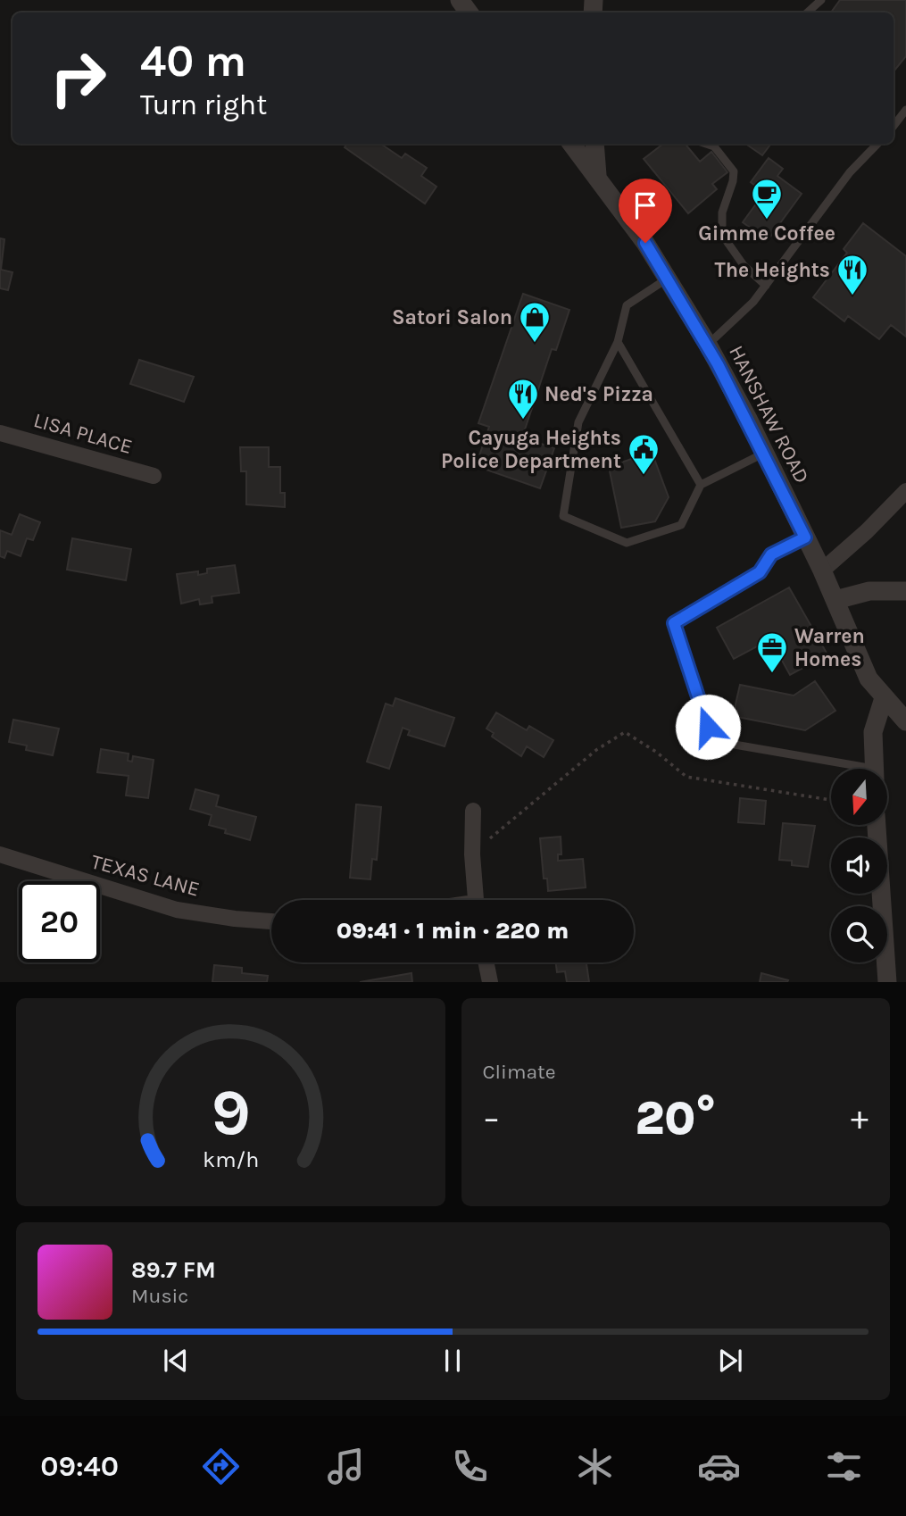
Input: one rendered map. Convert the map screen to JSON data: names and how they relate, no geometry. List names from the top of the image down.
{
  "streets": {
    "street": ["HANSHAW ROAD", "LISA PLACE", "TEXAS LANE"]
  },
  "places": {
    "cafe": ["Gimme Coffee"],
    "restaurant": ["The Heights", "Ned's Pizza"],
    "shop": ["Satori Salon"],
    "public building": ["Cayuga Heights Police Department"],
    "office": ["Warren Homes"]
  },
  "north": "bottom",
  "page": {
    "turn": ["40 m", "Turn right"],
    "limit": "20",
    "trip": "09:41 · 1 min · 220 m",
    "tile": "Climate",
    "heat": ["−", "20°", "+"],
    "song": ["89.7 FM", "Music"],
    "tabs": "09:40",
    "gauge": ["9", "km/h"]
  }
}
